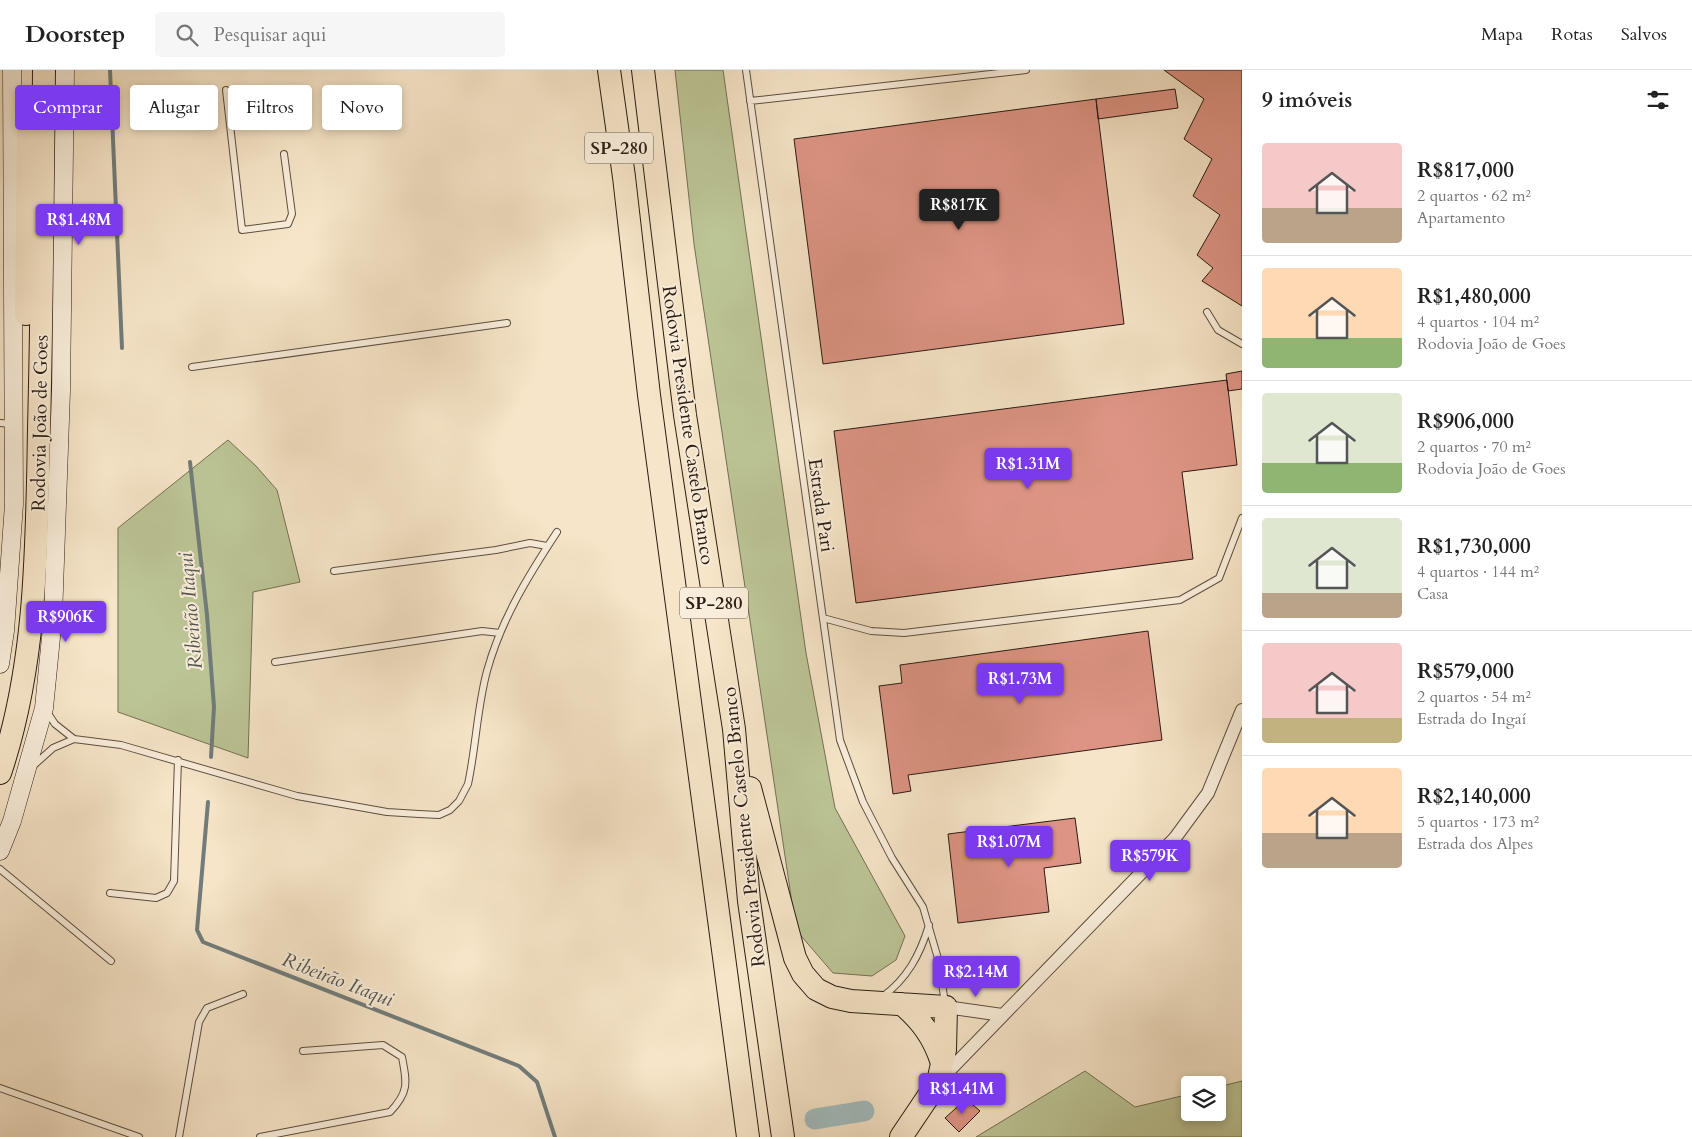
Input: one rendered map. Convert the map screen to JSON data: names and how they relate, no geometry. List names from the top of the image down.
{
  "streets": {
    "highway": ["SP-280", "Rodovia João de Goes", "Rodovia Presidente Castelo Branco"],
    "lane": ["Estrada Pari"]
  },
  "water": ["Ribeirão Itaqui"],
  "page": {
    "header": "Doorstep",
    "search": "Pesquisar aqui",
    "nav": ["Mapa", "Rotas", "Salvos"],
    "heading": "9 imóveis",
    "chip": [
      "Comprar",
      "Alugar",
      "Filtros",
      "Novo"
    ],
    "list": [
      {
        "name": "R$817,000",
        "note": "2 quartos · 62 m² · Apartamento"
      },
      {
        "name": "R$1,480,000",
        "note": "4 quartos · 104 m² · Rodovia João de Goes"
      },
      {
        "name": "R$906,000",
        "note": "2 quartos · 70 m² · Rodovia João de Goes"
      },
      {
        "name": "R$1,730,000",
        "note": "4 quartos · 144 m² · Casa"
      },
      {
        "name": "R$579,000",
        "note": "2 quartos · 54 m² · Estrada do Ingaí"
      },
      {
        "name": "R$2,140,000",
        "note": "5 quartos · 173 m² · Estrada dos Alpes"
      }
    ],
    "price": [
      "R$817K",
      "R$1.48M",
      "R$1.31M",
      "R$906K",
      "R$1.73M",
      "R$1.07M",
      "R$579K",
      "R$2.14M",
      "R$1.41M"
    ]
  }
}
